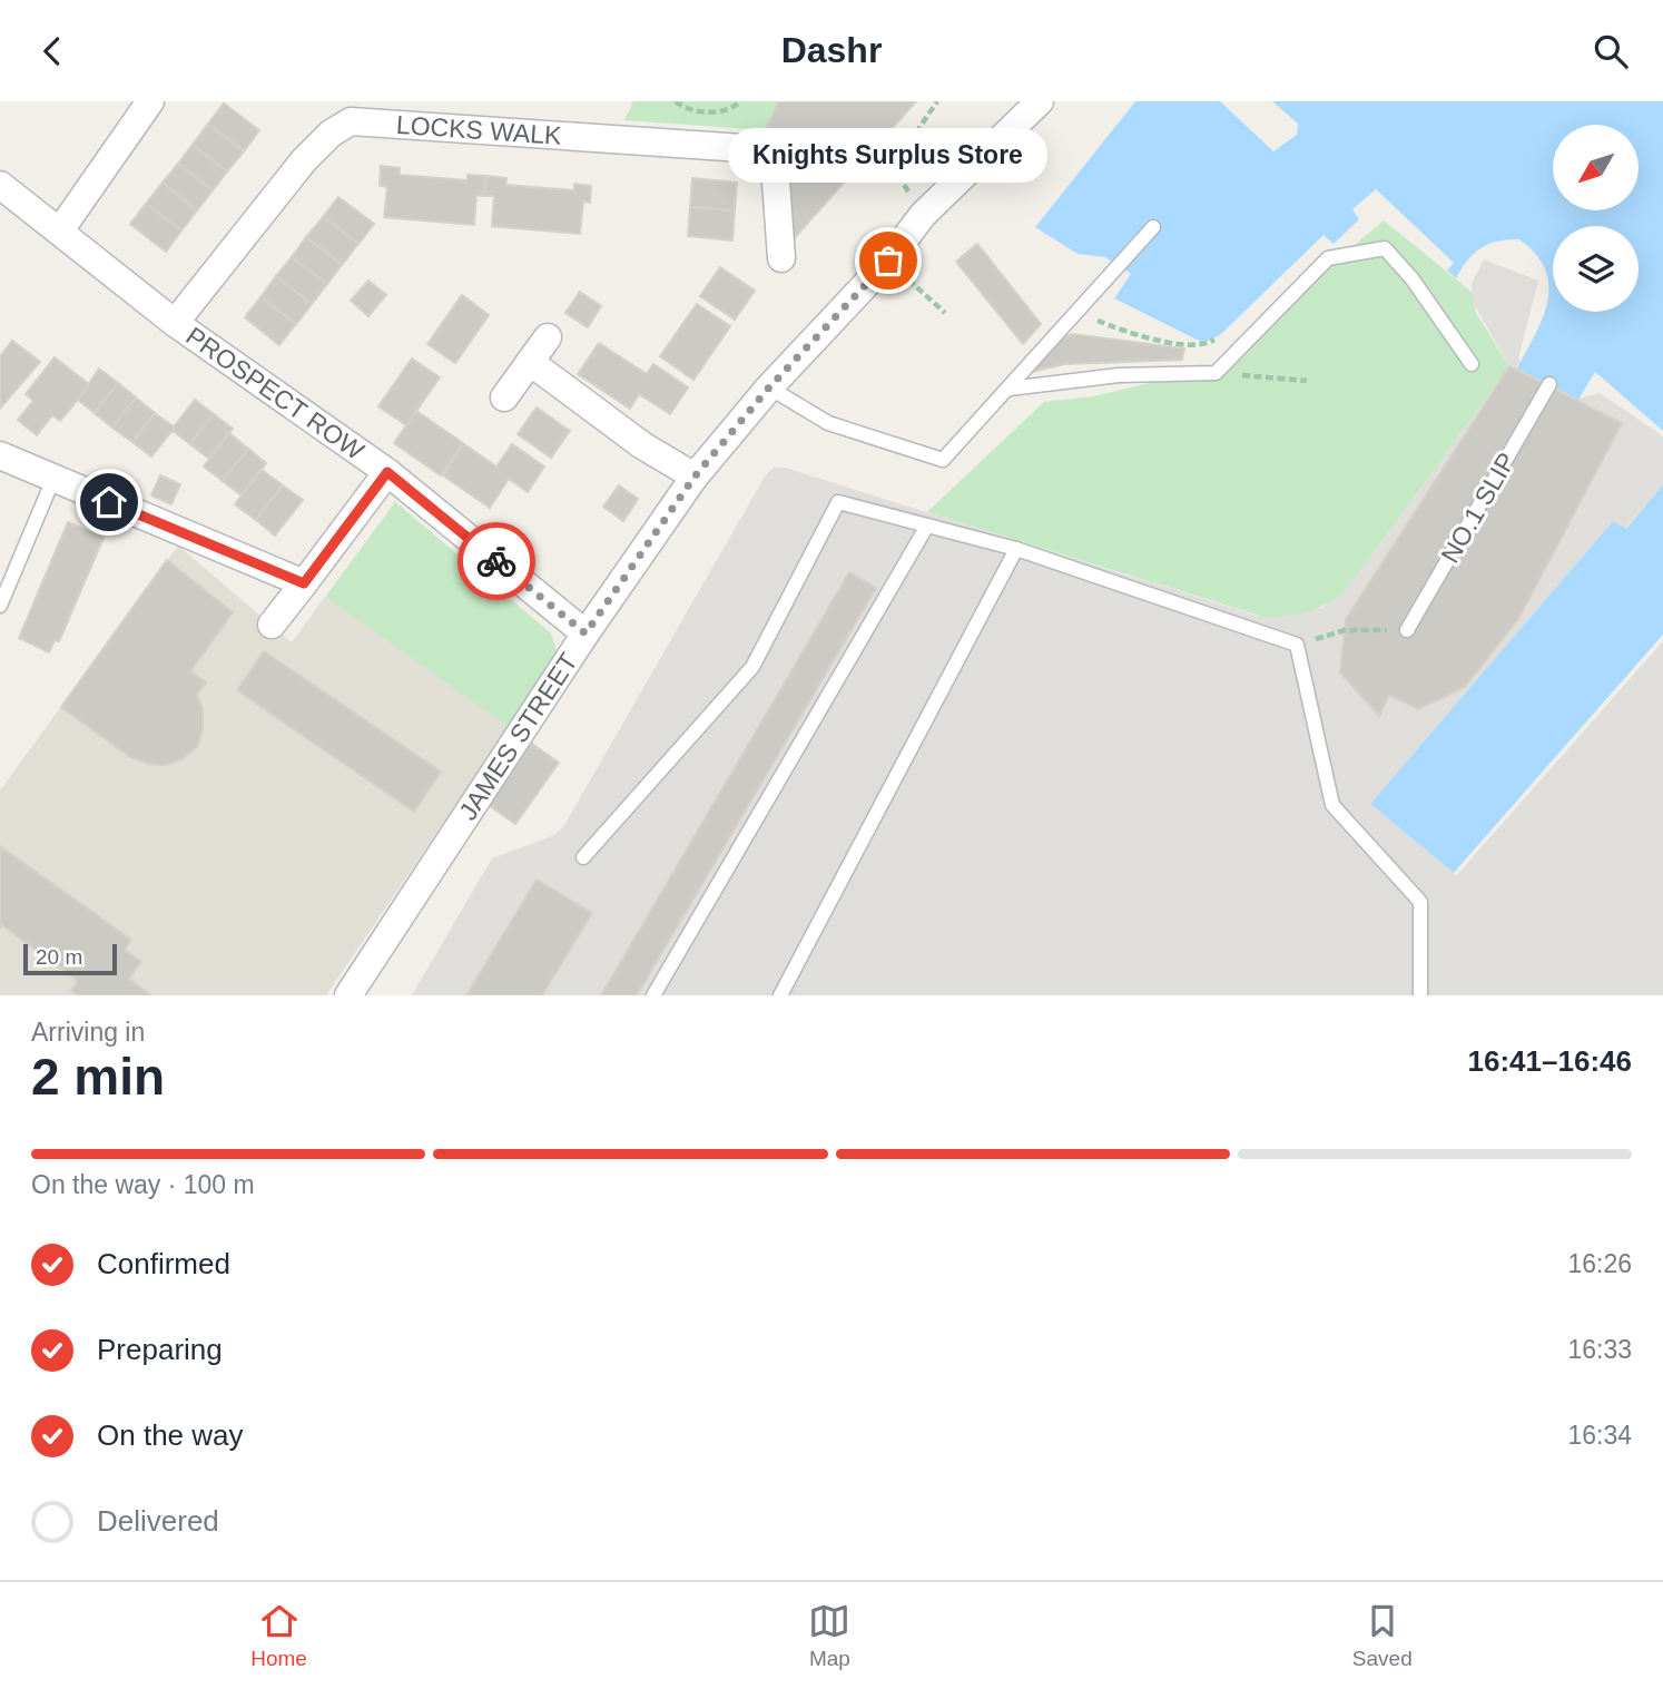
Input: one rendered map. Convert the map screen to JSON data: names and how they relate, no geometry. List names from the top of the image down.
{
  "streets": {
    "street": ["LOCKS WALK", "PROSPECT ROW", "JAMES STREET"],
    "lane": ["NO.1 SLIP"]
  },
  "crossings": [
    ["LOCKS WALK", "PROSPECT ROW"],
    ["PROSPECT ROW", "JAMES STREET"]
  ],
  "places": ["Knights Surplus Store"],
  "scale_bar": "20 m",
  "north": "bottom left",
  "page": {
    "header": "Dashr",
    "bubble": "Knights Surplus Store",
    "scale": "20 m",
    "heading": ["2 min", "Arriving in", "16:41–16:46"],
    "bar": "On the way · 100 m",
    "list": [
      ["Confirmed", "16:26"],
      ["Preparing", "16:33"],
      ["On the way", "16:34"],
      "Delivered"
    ],
    "tabs": ["Home", "Map", "Saved"]
  }
}
